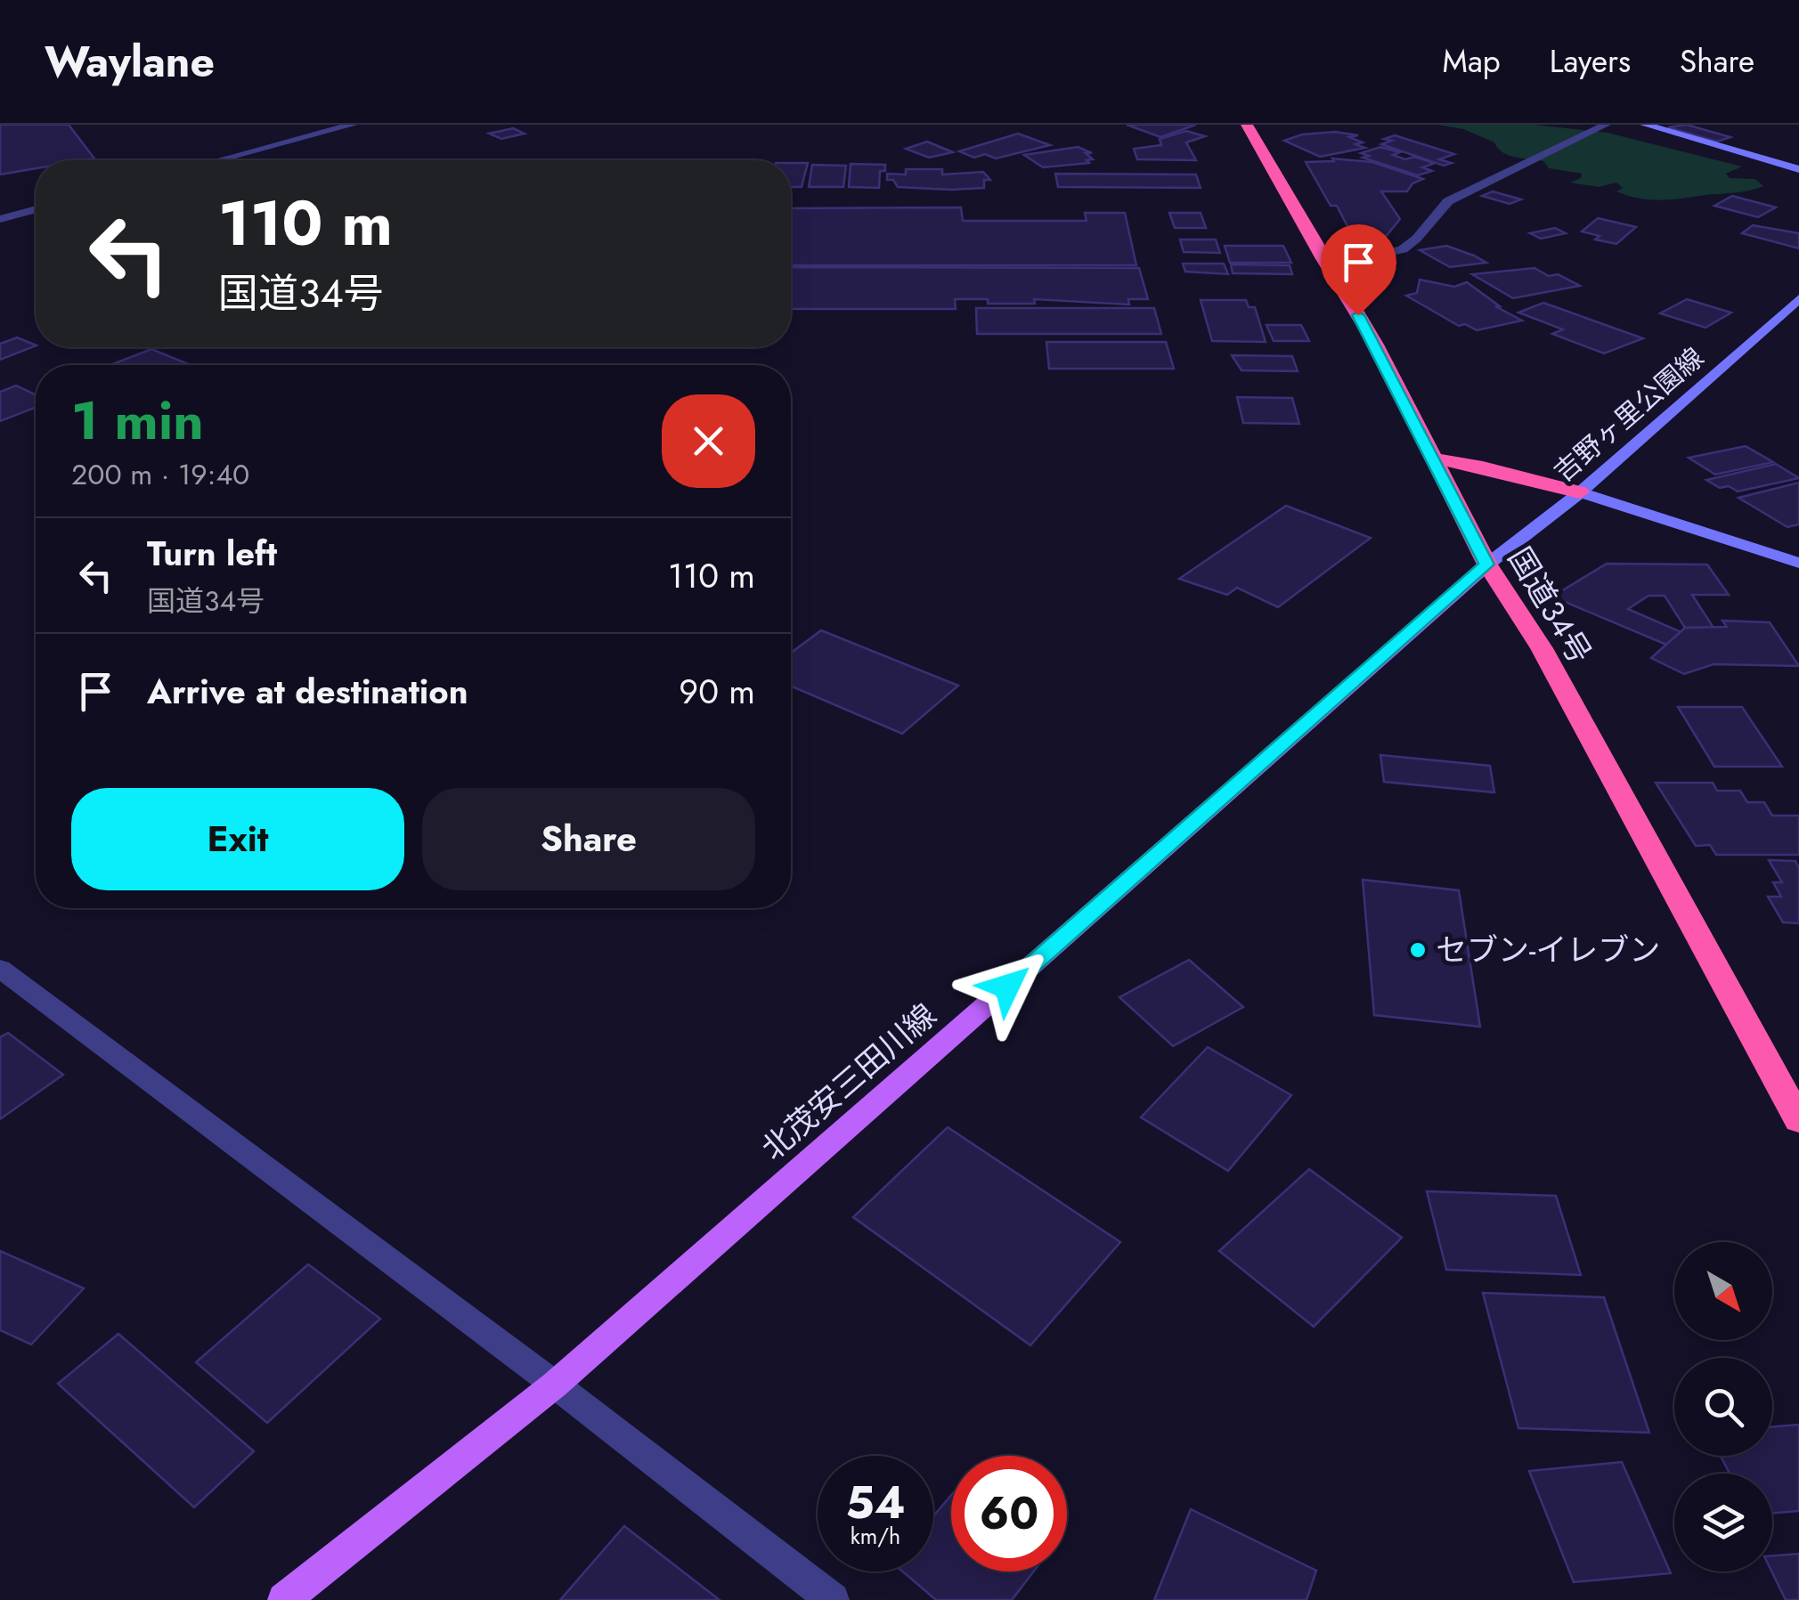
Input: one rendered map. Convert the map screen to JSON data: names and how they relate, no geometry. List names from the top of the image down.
{
  "streets": {
    "highway": ["国道34号"],
    "main road": ["吉野ヶ里公園線", "北茂安三田川線"]
  },
  "crossings": [
    ["吉野ヶ里公園線", "国道34号"],
    ["吉野ヶ里公園線", "北茂安三田川線"],
    ["国道34号", "北茂安三田川線"]
  ],
  "places": ["セブン-イレブン"],
  "north": "bottom right",
  "page": {
    "header": "Waylane",
    "nav": ["Map", "Layers", "Share"],
    "turn": ["110 m", "国道34号"],
    "heading": ["1 min", "200 m · 19:40"],
    "list": [
      {
        "name": "Turn left",
        "note": "国道34号",
        "value": "110 m"
      },
      {
        "name": "Arrive at destination",
        "value": "90 m"
      }
    ],
    "buttons": ["Exit", "Share"],
    "speed": "54 km/h",
    "limit": "60"
  }
}
